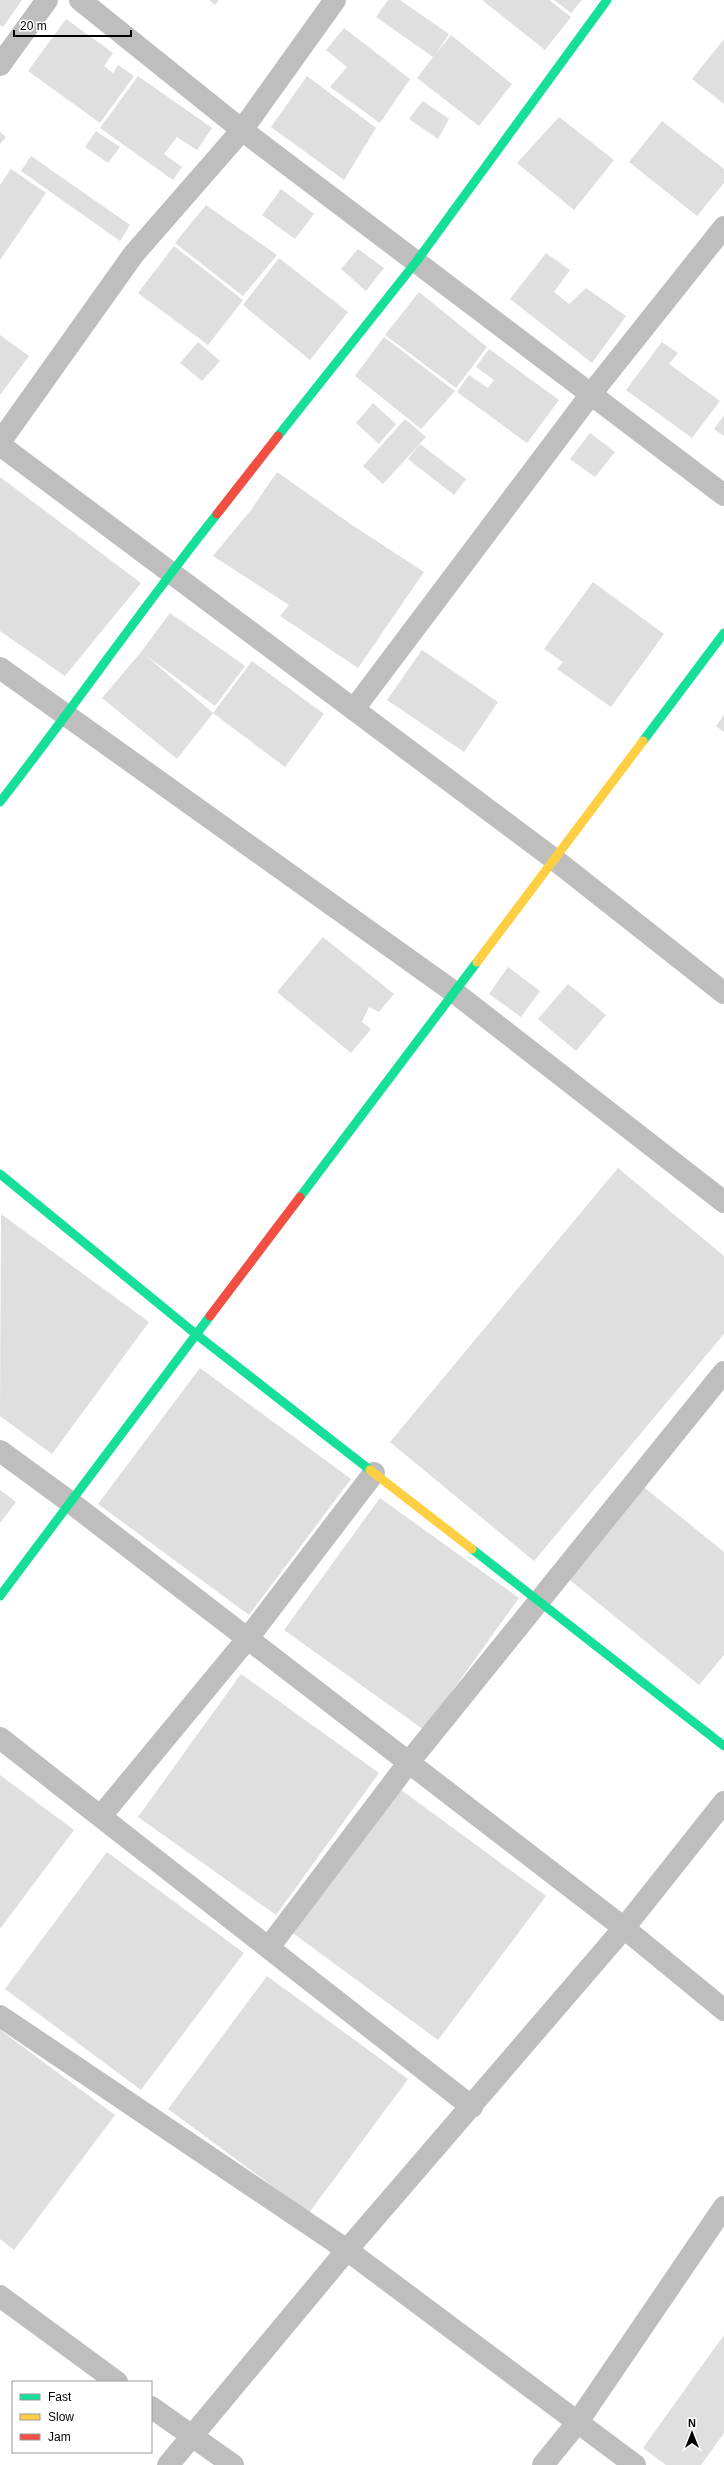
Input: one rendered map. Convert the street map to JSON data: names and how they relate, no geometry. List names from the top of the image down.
{
  "legend": ["Fast", "Slow", "Jam"],
  "scale_bar": "20 m",
  "north": "top"
}
